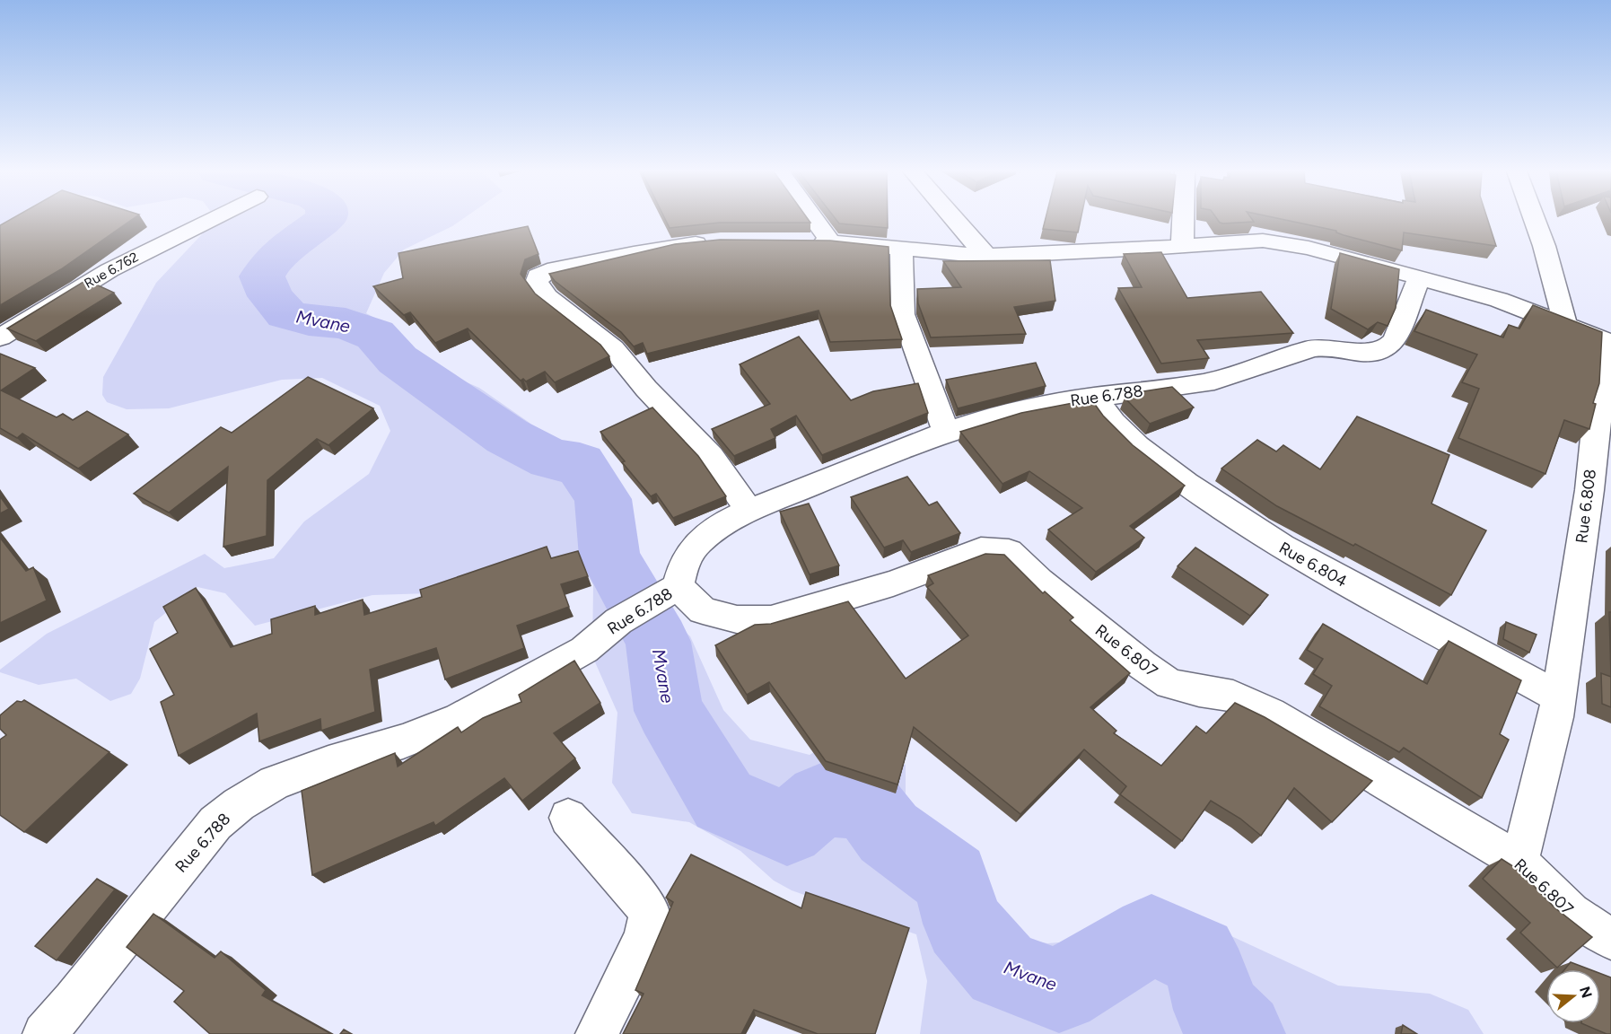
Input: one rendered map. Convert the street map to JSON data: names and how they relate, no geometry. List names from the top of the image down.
{
  "streets": {
    "street": [
      "Rue 6.762",
      "Rue 6.788",
      "Rue 6.808",
      "Rue 6.804",
      "Rue 6.807"
    ]
  },
  "crossings": [
    ["Rue 6.788", "Rue 6.808"],
    ["Rue 6.788", "Rue 6.804"],
    ["Rue 6.788", "Rue 6.807"],
    ["Rue 6.808", "Rue 6.804"],
    ["Rue 6.808", "Rue 6.807"]
  ],
  "water": ["Mvane"],
  "north": "right"
}
